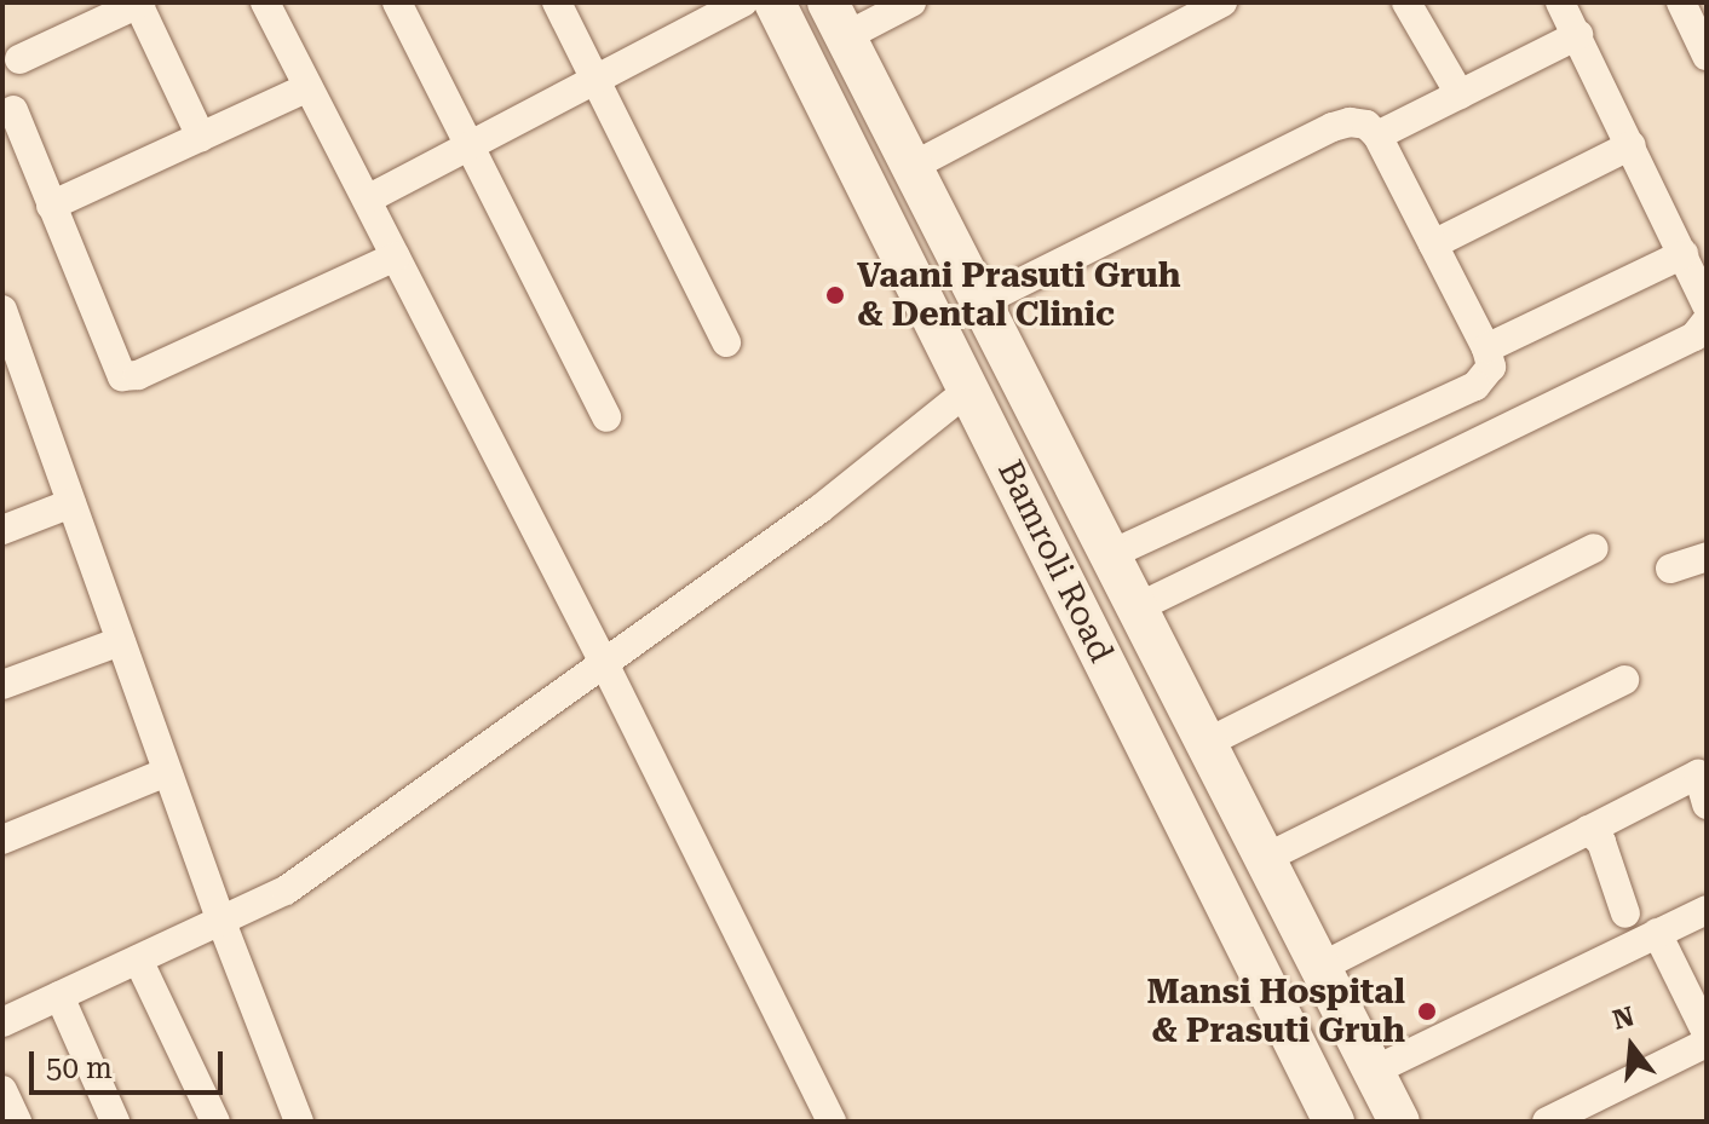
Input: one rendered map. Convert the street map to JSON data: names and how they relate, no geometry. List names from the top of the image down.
{
  "streets": {
    "street": ["Bamroli Road"]
  },
  "places": ["Vaani Prasuti Gruh & Dental Clinic", "Mansi Hospital & Prasuti Gruh"],
  "scale_bar": "50 m",
  "north": "top"
}
